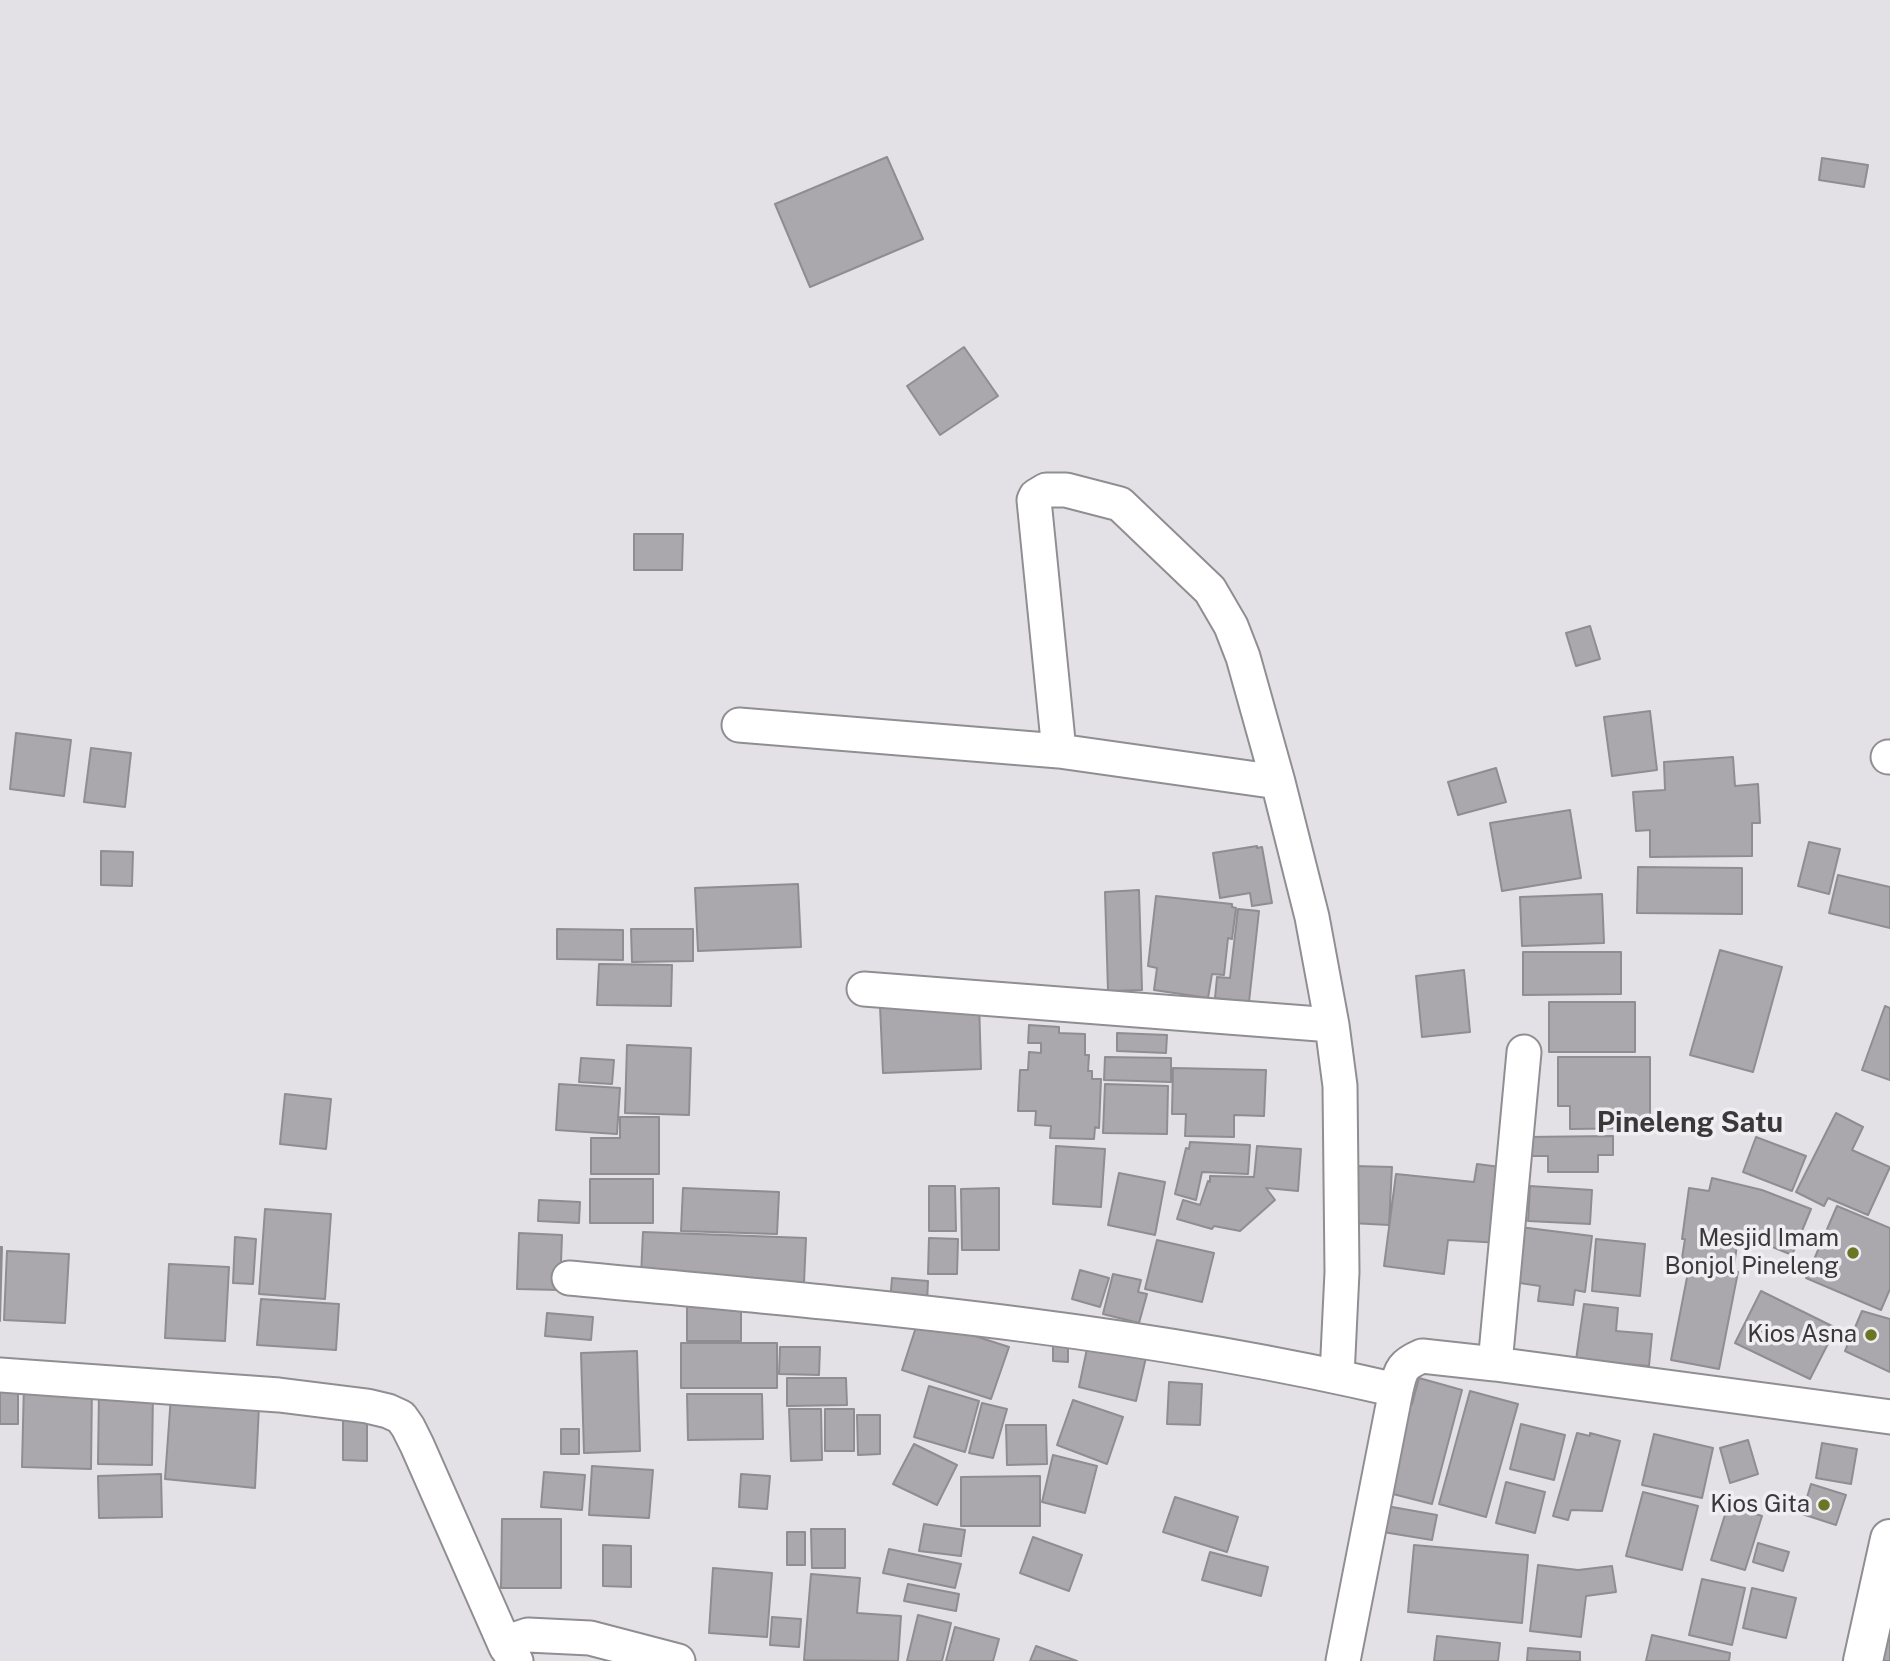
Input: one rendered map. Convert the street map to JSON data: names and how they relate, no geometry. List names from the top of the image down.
{
  "districts": ["Pineleng Satu"],
  "places": ["Mesjid Imam Bonjol Pineleng", "Kios Asna", "Kios Gita"]
}
